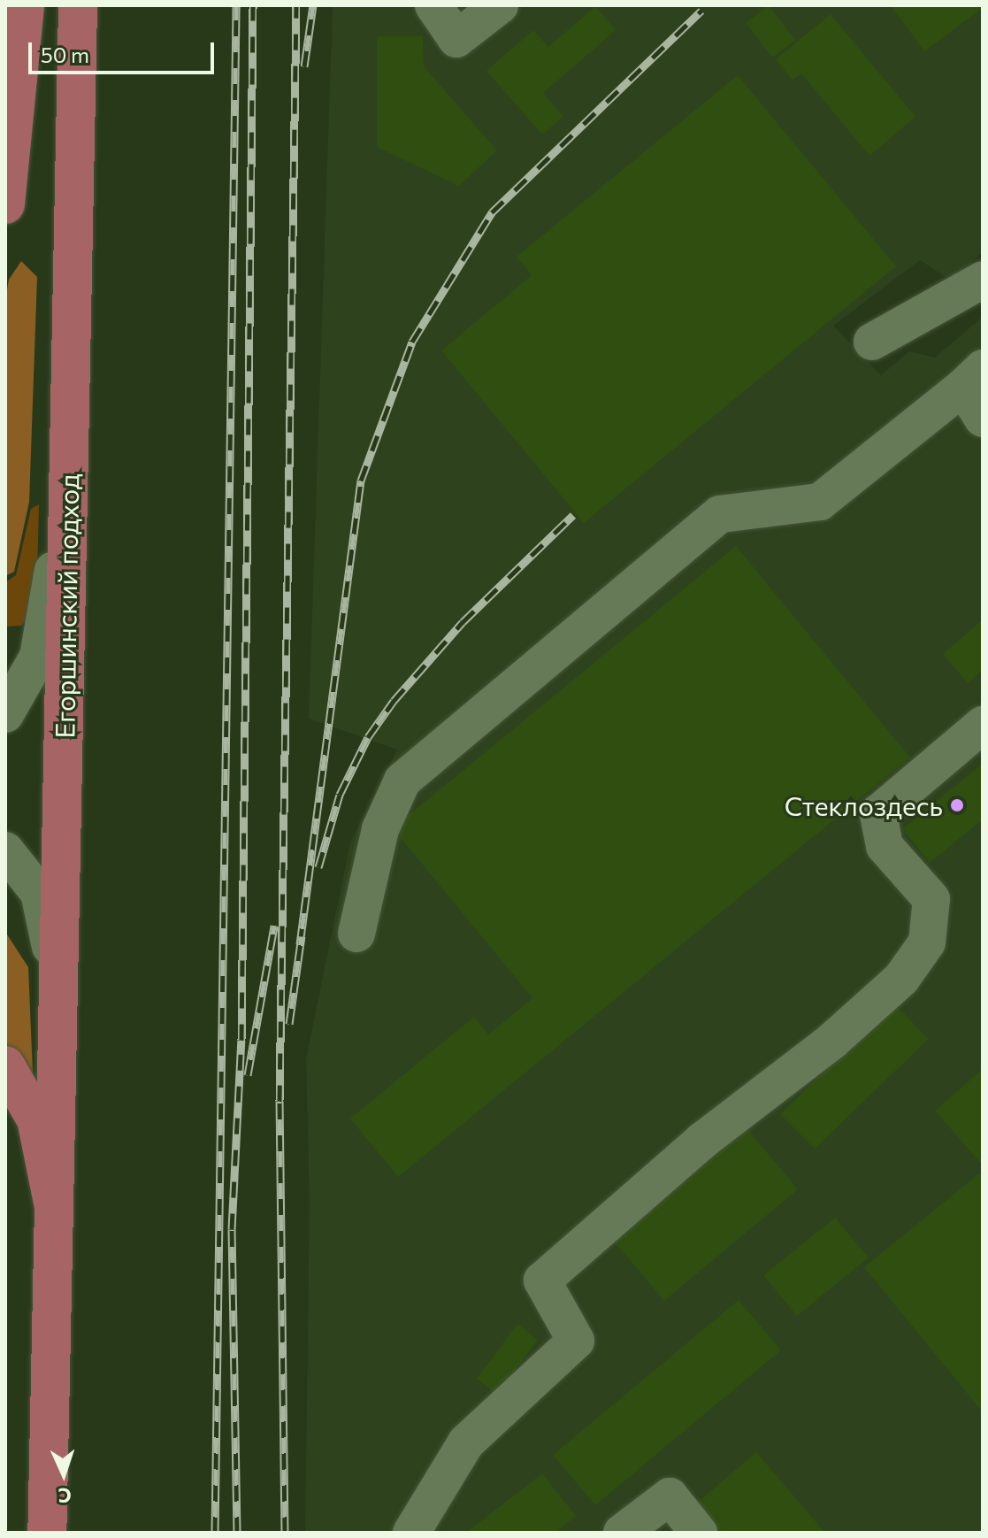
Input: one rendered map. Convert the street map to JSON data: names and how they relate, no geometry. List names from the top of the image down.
{
  "streets": {
    "main road": ["Егоршинский подход"]
  },
  "places": ["Стеклоздесь"],
  "scale_bar": "50 m",
  "north": "bottom"
}
